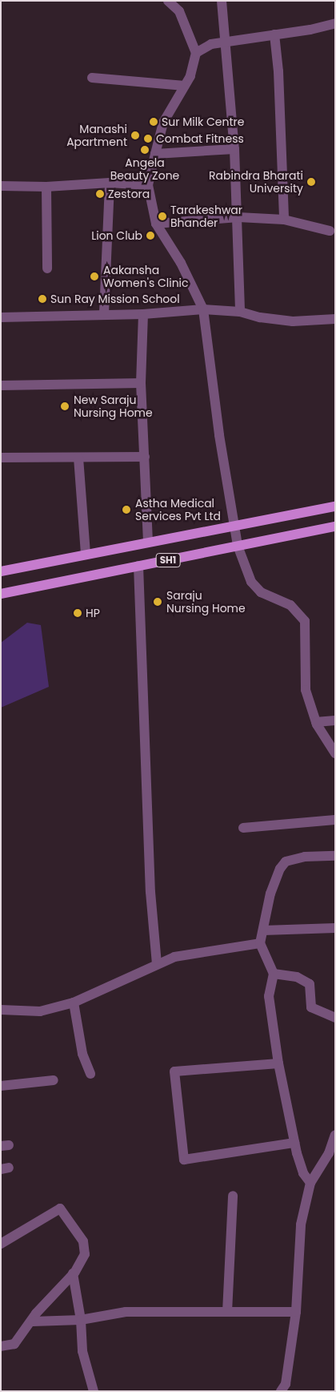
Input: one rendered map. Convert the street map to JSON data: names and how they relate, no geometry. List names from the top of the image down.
{
  "streets": {
    "main road": ["SH1"]
  },
  "places": [
    "Sur Milk Centre",
    "Manashi Apartment",
    "Combat Fitness",
    "Angela Beauty Zone",
    "Rabindra Bharati University",
    "Zestora",
    "Tarakeshwar Bhander",
    "Lion Club",
    "Aakansha Women's Clinic",
    "Sun Ray Mission School",
    "New Saraju Nursing Home",
    "Astha Medical Services Pvt Ltd",
    "Saraju Nursing Home",
    "HP"
  ]
}
